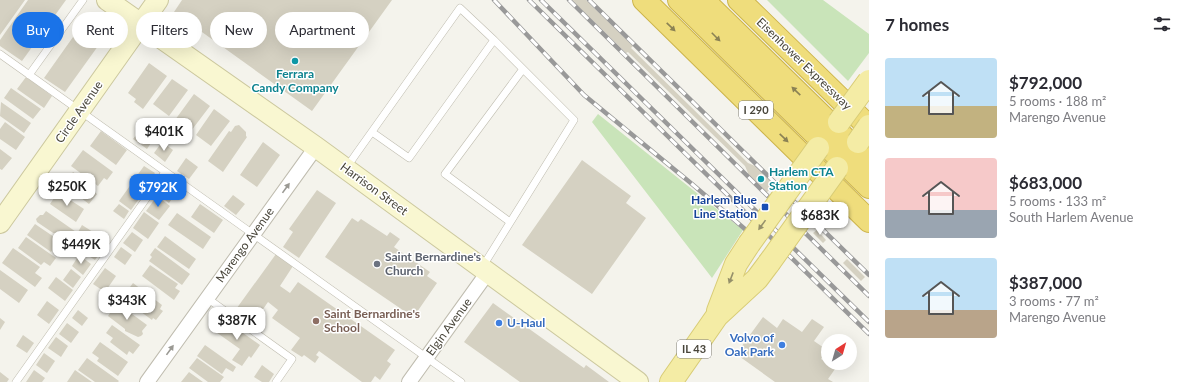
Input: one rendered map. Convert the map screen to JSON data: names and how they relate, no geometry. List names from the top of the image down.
{
  "streets": {
    "highway": ["Eisenhower Expressway", "I 290"],
    "main road": ["IL 43"],
    "street": [
      "Circle Avenue",
      "Harrison Street",
      "Marengo Avenue",
      "Elgin Avenue"
    ]
  },
  "crossings": [
    ["Eisenhower Expressway", "IL 43"],
    ["Harrison Street", "Marengo Avenue"],
    ["Harrison Street", "Elgin Avenue"]
  ],
  "one_way": ["Marengo Avenue"],
  "places": {
    "other": [
      "Ferrara Candy Company",
      "Harlem CTA Station",
      "Saint Bernardine's Church",
      "Saint Bernardine's School",
      "U-Haul",
      "Volvo of Oak Park"
    ],
    "transit": ["Harlem Blue Line Station"]
  },
  "north": "top right",
  "page": {
    "heading": "7 homes",
    "chip": [
      "Buy",
      "Rent",
      "Filters",
      "New",
      "Apartment"
    ],
    "list": [
      {
        "name": "$792,000",
        "note": "5 rooms · 188 m² · Marengo Avenue"
      },
      {
        "name": "$683,000",
        "note": "5 rooms · 133 m² · South Harlem Avenue"
      },
      {
        "name": "$387,000",
        "note": "3 rooms · 77 m² · Marengo Avenue"
      }
    ],
    "price": [
      "$401K",
      "$250K",
      "$792K",
      "$683K",
      "$449K",
      "$343K",
      "$387K"
    ]
  }
}
